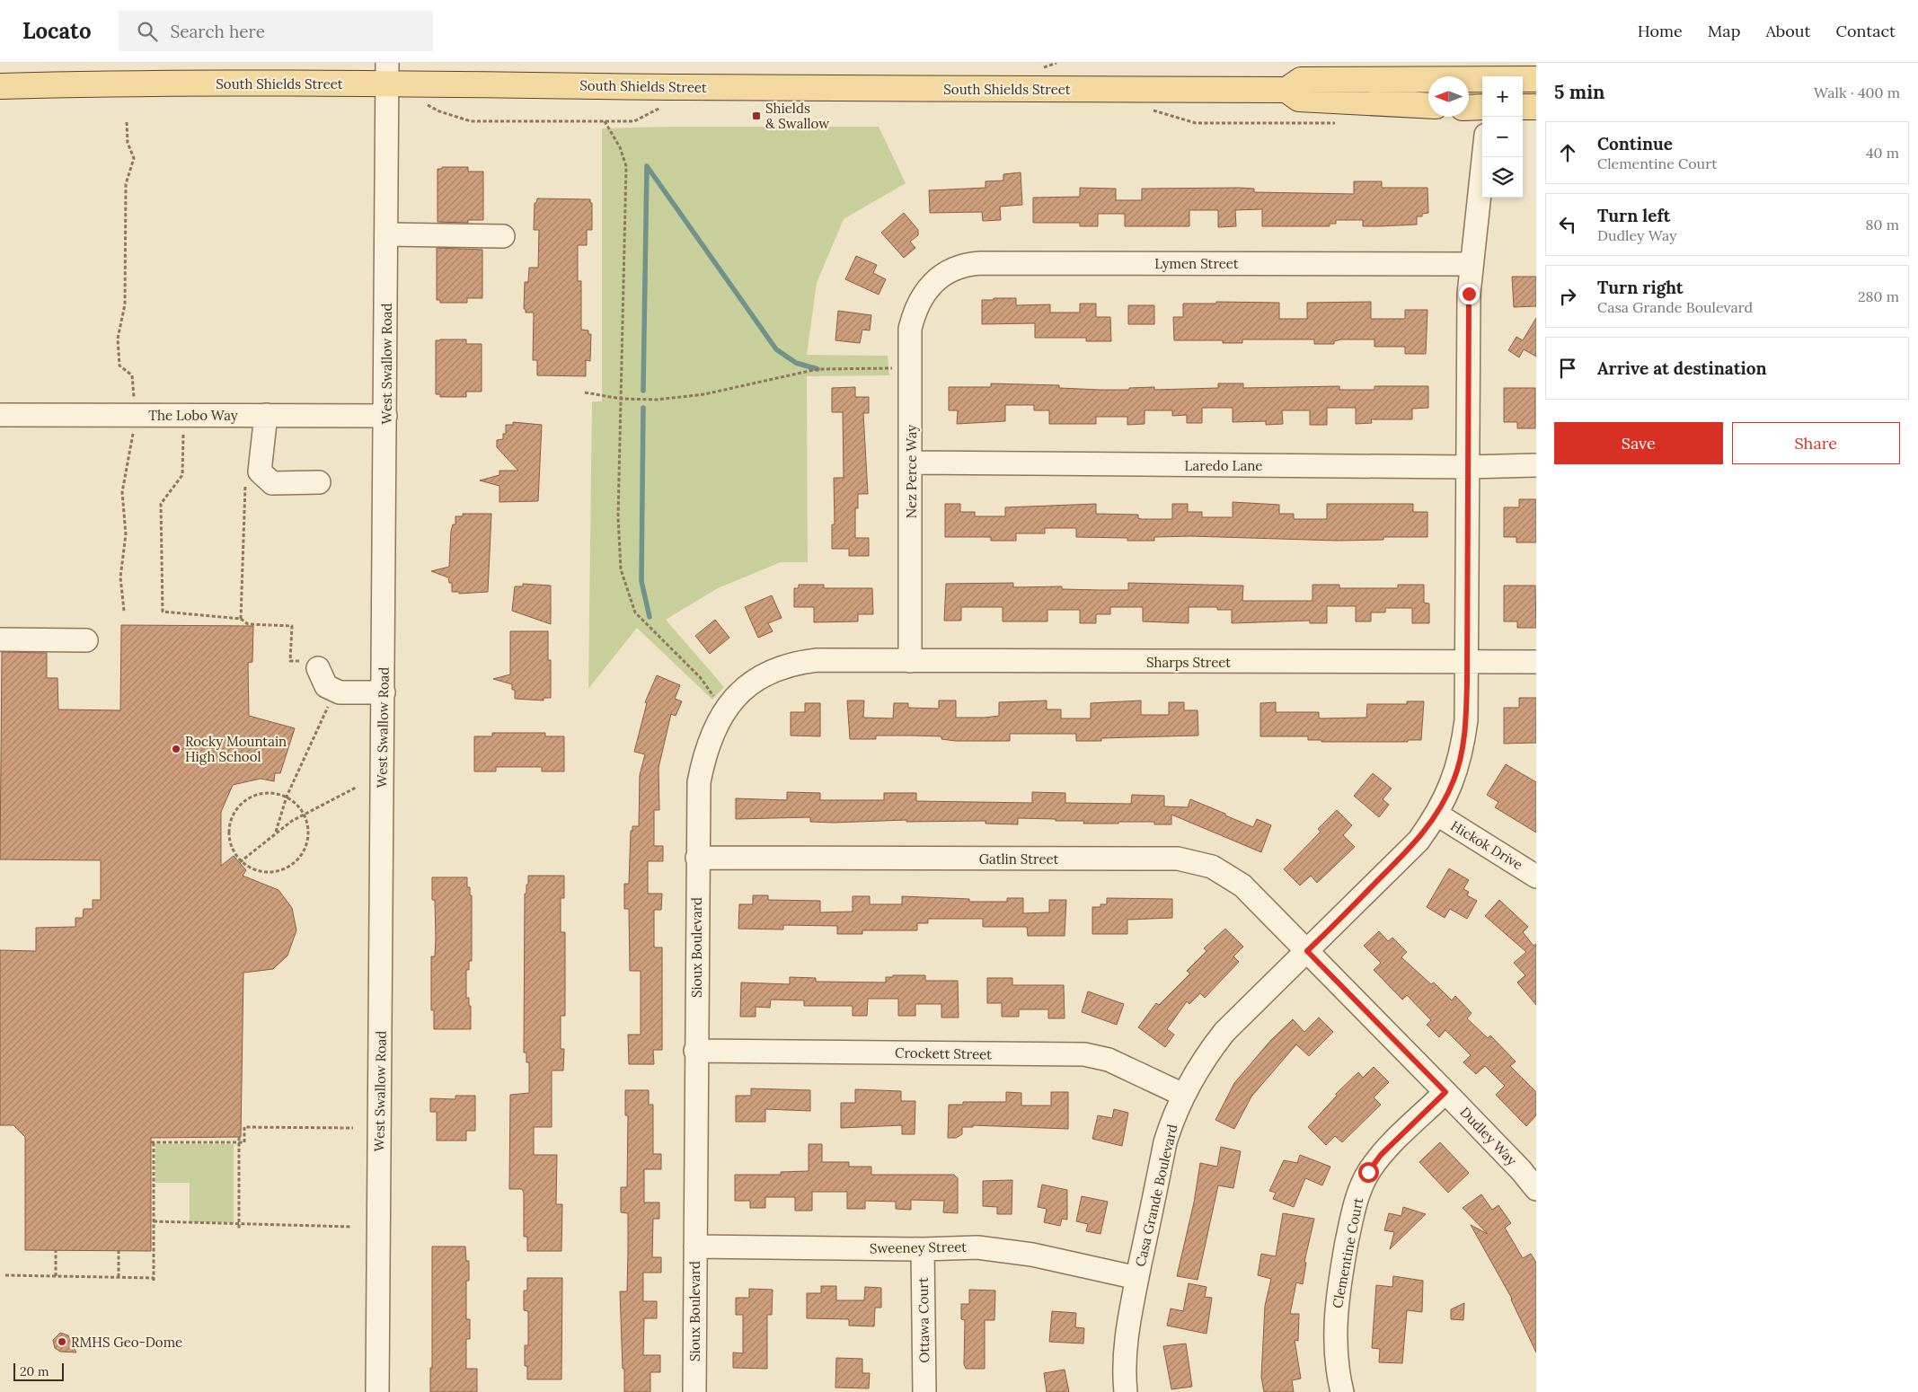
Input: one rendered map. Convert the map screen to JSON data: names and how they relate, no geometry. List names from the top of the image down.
{
  "streets": {
    "main road": ["South Shields Street"],
    "street": [
      "Lymen Street",
      "West Swallow Road",
      "The Lobo Way",
      "Laredo Lane",
      "Nez Perce Way",
      "Sharps Street",
      "Hickok Drive",
      "Gatlin Street",
      "Sioux Boulevard",
      "Crockett Street",
      "Dudley Way",
      "Casa Grande Boulevard",
      "Sweeney Street",
      "Clementine Court",
      "Ottawa Court"
    ]
  },
  "crossings": [
    ["South Shields Street", "West Swallow Road"],
    ["Lymen Street", "Nez Perce Way"],
    ["Lymen Street", "Casa Grande Boulevard"],
    ["West Swallow Road", "The Lobo Way"],
    ["Laredo Lane", "Nez Perce Way"],
    ["Laredo Lane", "Casa Grande Boulevard"],
    ["Nez Perce Way", "Sharps Street"],
    ["Nez Perce Way", "Sioux Boulevard"],
    ["Sharps Street", "Sioux Boulevard"],
    ["Sharps Street", "Casa Grande Boulevard"],
    ["Hickok Drive", "Casa Grande Boulevard"],
    ["Gatlin Street", "Sioux Boulevard"],
    ["Gatlin Street", "Dudley Way"],
    ["Gatlin Street", "Casa Grande Boulevard"],
    ["Sioux Boulevard", "Crockett Street"],
    ["Sioux Boulevard", "Sweeney Street"],
    ["Crockett Street", "Casa Grande Boulevard"],
    ["Dudley Way", "Casa Grande Boulevard"],
    ["Dudley Way", "Clementine Court"],
    ["Casa Grande Boulevard", "Sweeney Street"],
    ["Sweeney Street", "Ottawa Court"]
  ],
  "places": {
    "transit": ["Shields & Swallow"],
    "other": ["Rocky Mountain High School", "RMHS Geo-Dome"]
  },
  "scale_bar": "20 m",
  "north": "left",
  "page": {
    "header": "Locato",
    "search": "Search here",
    "nav": [
      "Home",
      "Map",
      "About",
      "Contact"
    ],
    "heading": ["5 min", "Walk · 400 m"],
    "map_buttons": ["+", "−"],
    "list": [
      ["Continue", "Clementine Court", "40 m"],
      ["Turn left", "Dudley Way", "80 m"],
      ["Turn right", "Casa Grande Boulevard", "280 m"],
      "Arrive at destination"
    ],
    "buttons": ["Save", "Share"],
    "scale": "20 m"
  }
}
